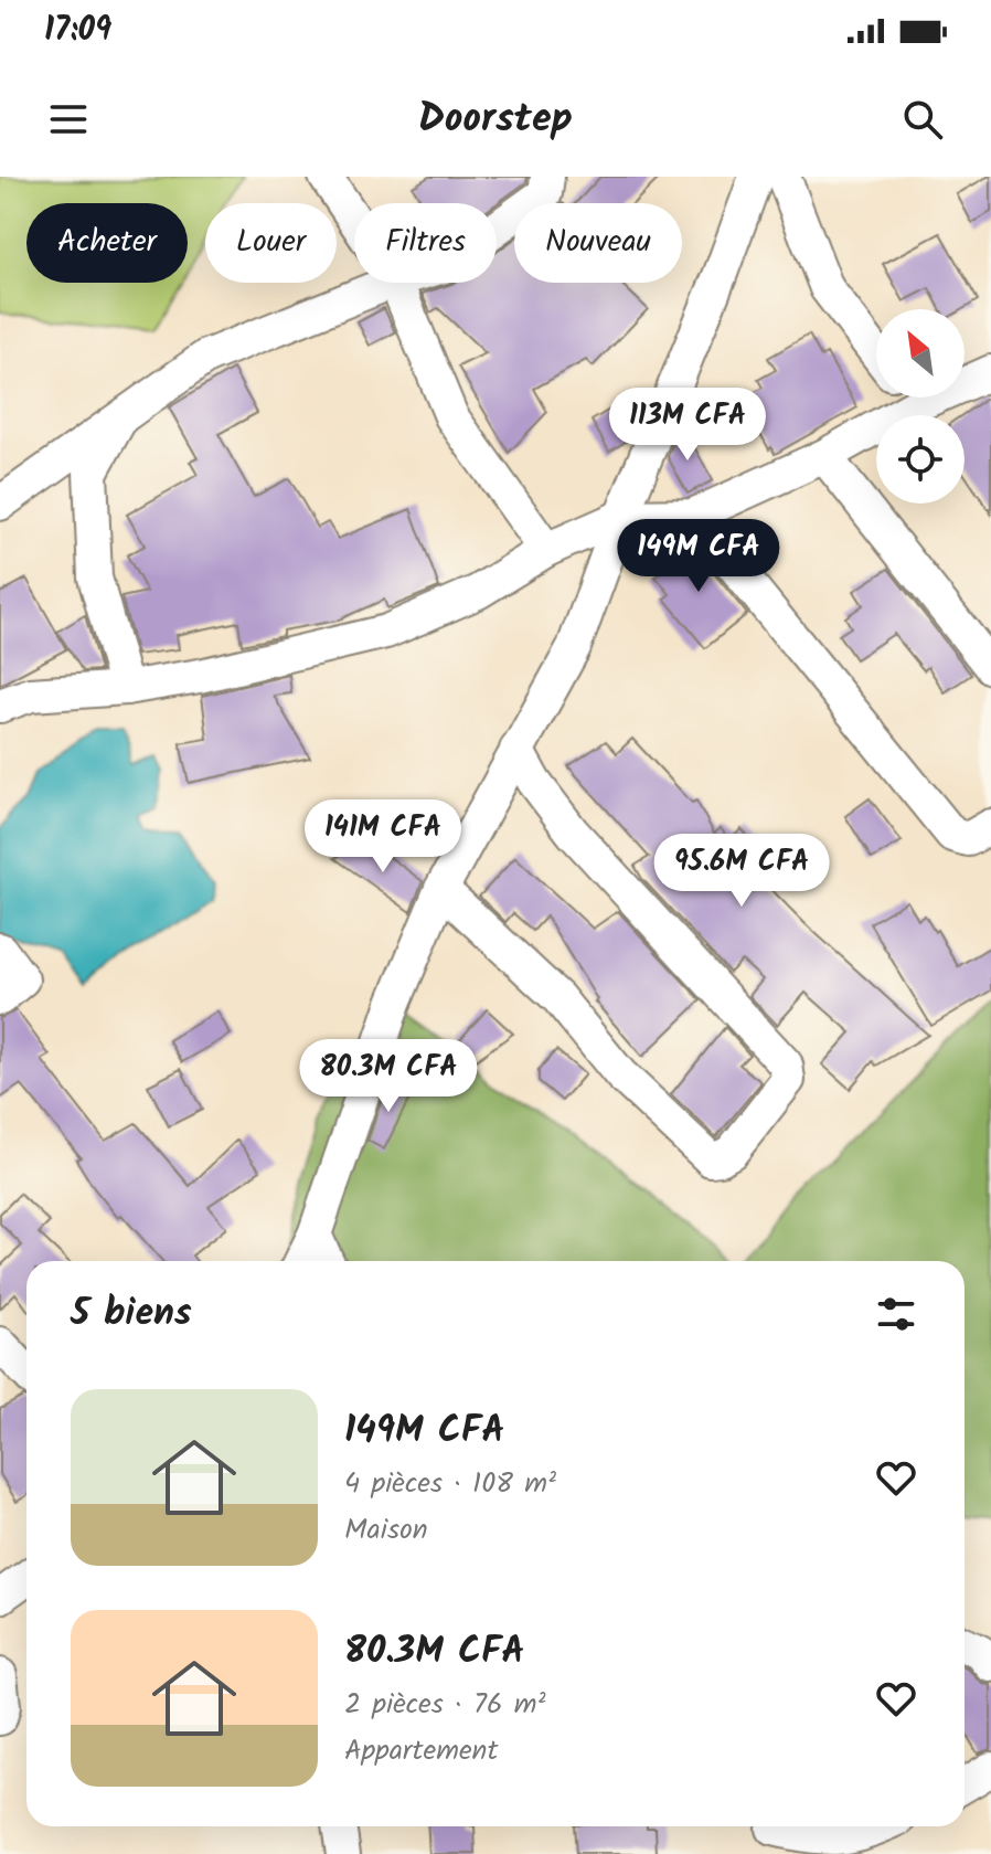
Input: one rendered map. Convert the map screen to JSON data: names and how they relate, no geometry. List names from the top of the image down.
{
  "north": "top left",
  "page": {
    "status": "17:09",
    "header": "Doorstep",
    "chip": [
      "Acheter",
      "Louer",
      "Filtres",
      "Nouveau"
    ],
    "price": [
      "113M CFA",
      "149M CFA",
      "141M CFA",
      "95.6M CFA",
      "80.3M CFA"
    ],
    "heading": "5 biens",
    "list": [
      {
        "name": "149M CFA",
        "note": "4 pièces · 108 m² · Maison"
      },
      {
        "name": "80.3M CFA",
        "note": "2 pièces · 76 m² · Appartement"
      }
    ]
  }
}
